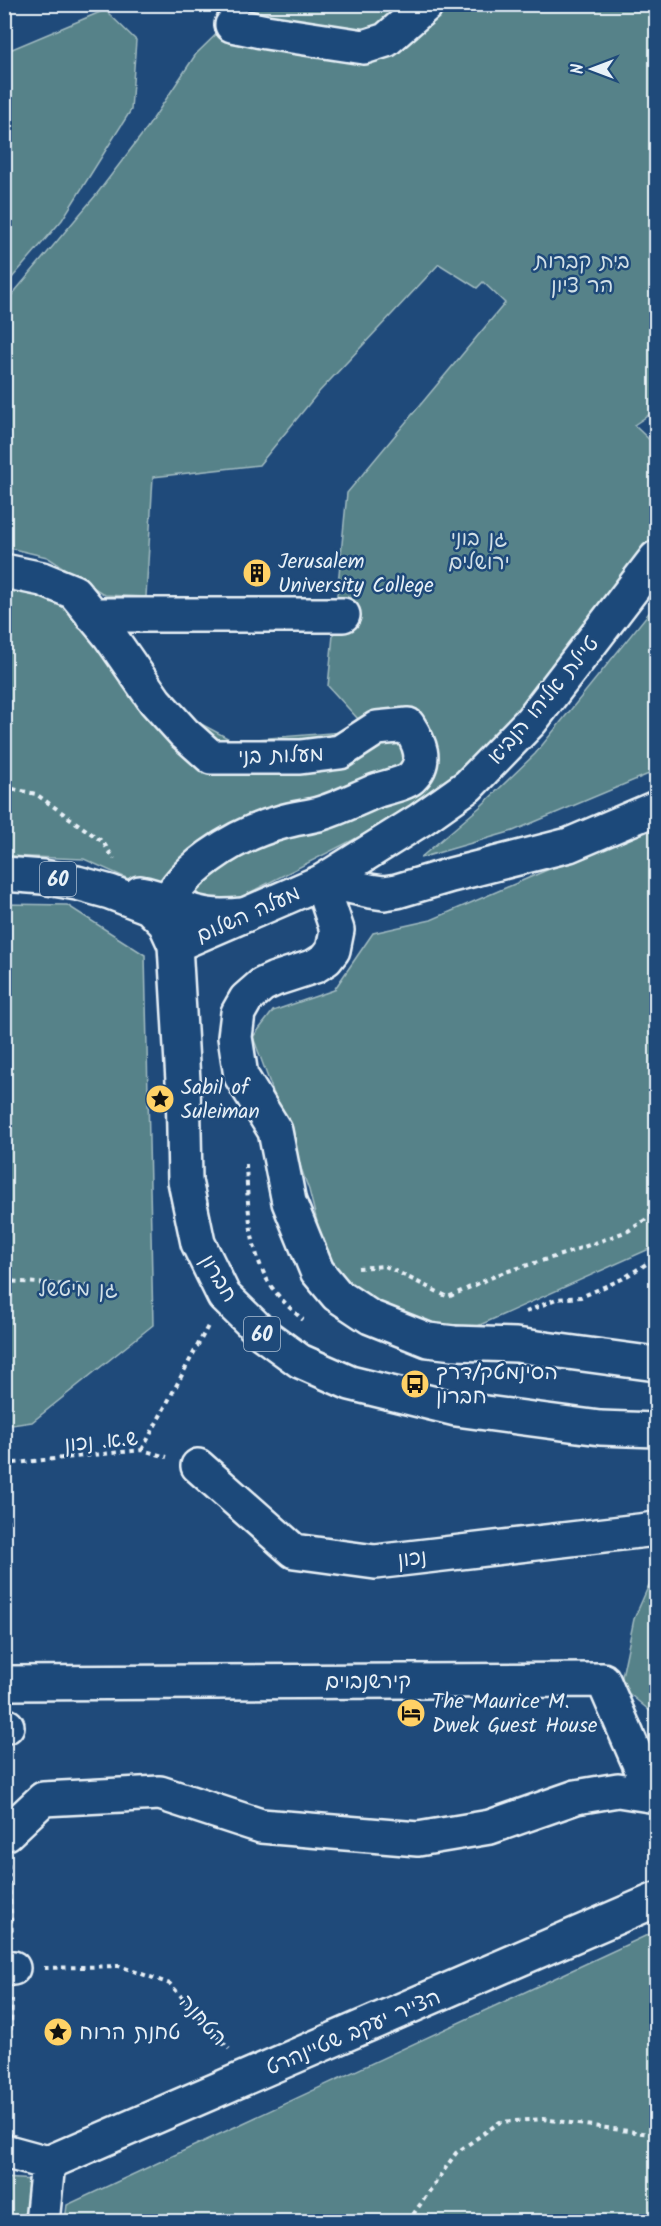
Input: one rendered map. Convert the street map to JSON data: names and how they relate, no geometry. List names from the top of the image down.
{
  "streets": {
    "main road": [
      "טיילת אליהו הנביא",
      "מעלות בני",
      "60",
      "מעלה השלום",
      "חברון",
      "נכון",
      "קירשנבוים",
      "הצייר יעקב שטיינהרט"
    ],
    "path": ["ש.א. נכון", "הטחנה"]
  },
  "crossings": [
    ["טיילת אליהו הנביא", "מעלה השלום"],
    ["מעלות בני", "60"],
    ["מעלות בני", "מעלה השלום"],
    ["מעלות בני", "חברון"],
    ["60", "מעלה השלום"],
    ["60", "חברון"],
    ["מעלה השלום", "חברון"],
    ["ש.א. נכון", "נכון"],
    ["הטחנה", "הצייר יעקב שטיינהרט"]
  ],
  "parks": ["בית קברות הר ציון", "גן בוני ירושלים", "גן מיטשל"],
  "places": {
    "building": ["Jerusalem University College"],
    "place": ["Sabil of Suleiman", "טחנת הרוח"],
    "bus stop": ["הסינמטק/דרך חברון"],
    "hotel": ["The Maurice M. Dwek Guest House"]
  },
  "north": "left"
}
